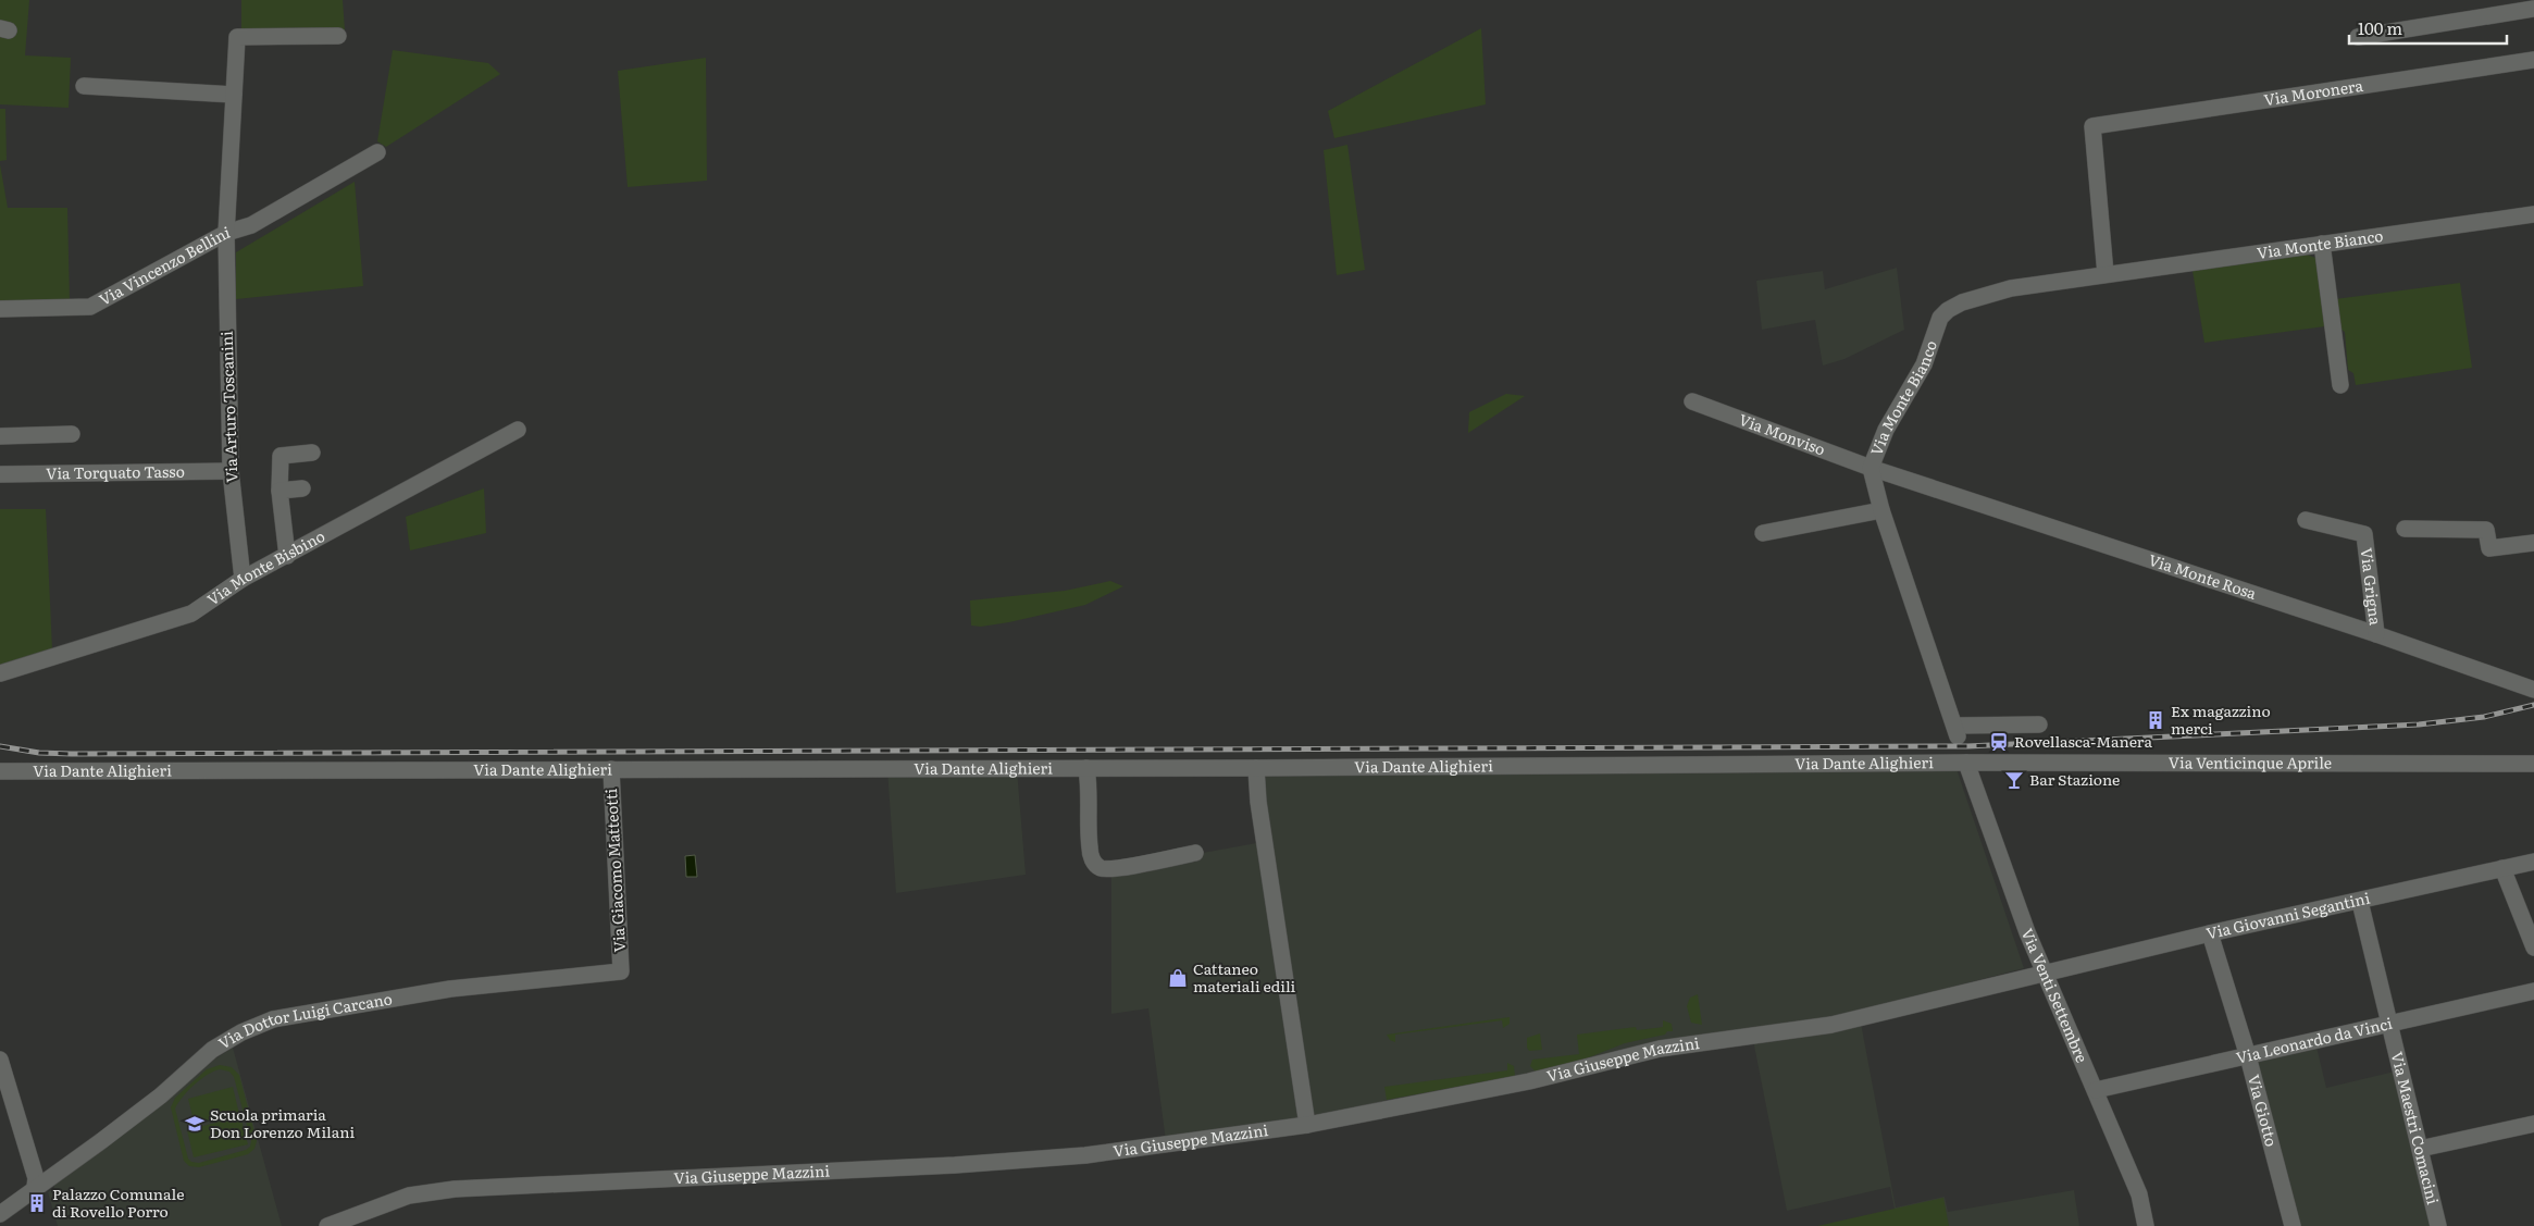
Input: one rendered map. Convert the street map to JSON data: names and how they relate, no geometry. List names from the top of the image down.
{
  "streets": {
    "street": [
      "Via Moronera",
      "Via Monte Bianco",
      "Via Vincenzo Bellini",
      "Via Arturo Toscanini",
      "Via Monviso",
      "Via Torquato Tasso",
      "Via Monte Bisbino",
      "Via Monte Rosa",
      "Via Grigna",
      "Via Dante Alighieri",
      "Via Venticinque Aprile",
      "Via Giacomo Matteotti",
      "Via Giovanni Segantini",
      "Via Venti Settembre",
      "Via Dottor Luigi Carcano",
      "Via Leonardo da Vinci",
      "Via Giuseppe Mazzini",
      "Via Giotto",
      "Via Maestri Comacini"
    ]
  },
  "crossings": [
    ["Via Moronera", "Via Monte Bianco"],
    ["Via Monte Bianco", "Via Monviso"],
    ["Via Monte Bianco", "Via Monte Rosa"],
    ["Via Vincenzo Bellini", "Via Arturo Toscanini"],
    ["Via Arturo Toscanini", "Via Torquato Tasso"],
    ["Via Arturo Toscanini", "Via Monte Bisbino"],
    ["Via Monviso", "Via Monte Rosa"],
    ["Via Monte Rosa", "Via Grigna"],
    ["Via Dante Alighieri", "Via Venticinque Aprile"],
    ["Via Dante Alighieri", "Via Giacomo Matteotti"],
    ["Via Dante Alighieri", "Via Venti Settembre"],
    ["Via Venticinque Aprile", "Via Venti Settembre"],
    ["Via Giacomo Matteotti", "Via Dottor Luigi Carcano"],
    ["Via Giovanni Segantini", "Via Venti Settembre"],
    ["Via Giovanni Segantini", "Via Giuseppe Mazzini"],
    ["Via Giovanni Segantini", "Via Giotto"],
    ["Via Giovanni Segantini", "Via Maestri Comacini"],
    ["Via Venti Settembre", "Via Leonardo da Vinci"],
    ["Via Venti Settembre", "Via Giuseppe Mazzini"],
    ["Via Leonardo da Vinci", "Via Giotto"],
    ["Via Leonardo da Vinci", "Via Maestri Comacini"]
  ],
  "places": {
    "building": ["Ex magazzino merci", "Palazzo Comunale di Rovello Porro"],
    "station": ["Rovellasca-Manera"],
    "bar": ["Bar Stazione"],
    "shop": ["Cattaneo materiali edili"],
    "school or university": ["Scuola primaria Don Lorenzo Milani"]
  },
  "scale_bar": "100 m"
}
